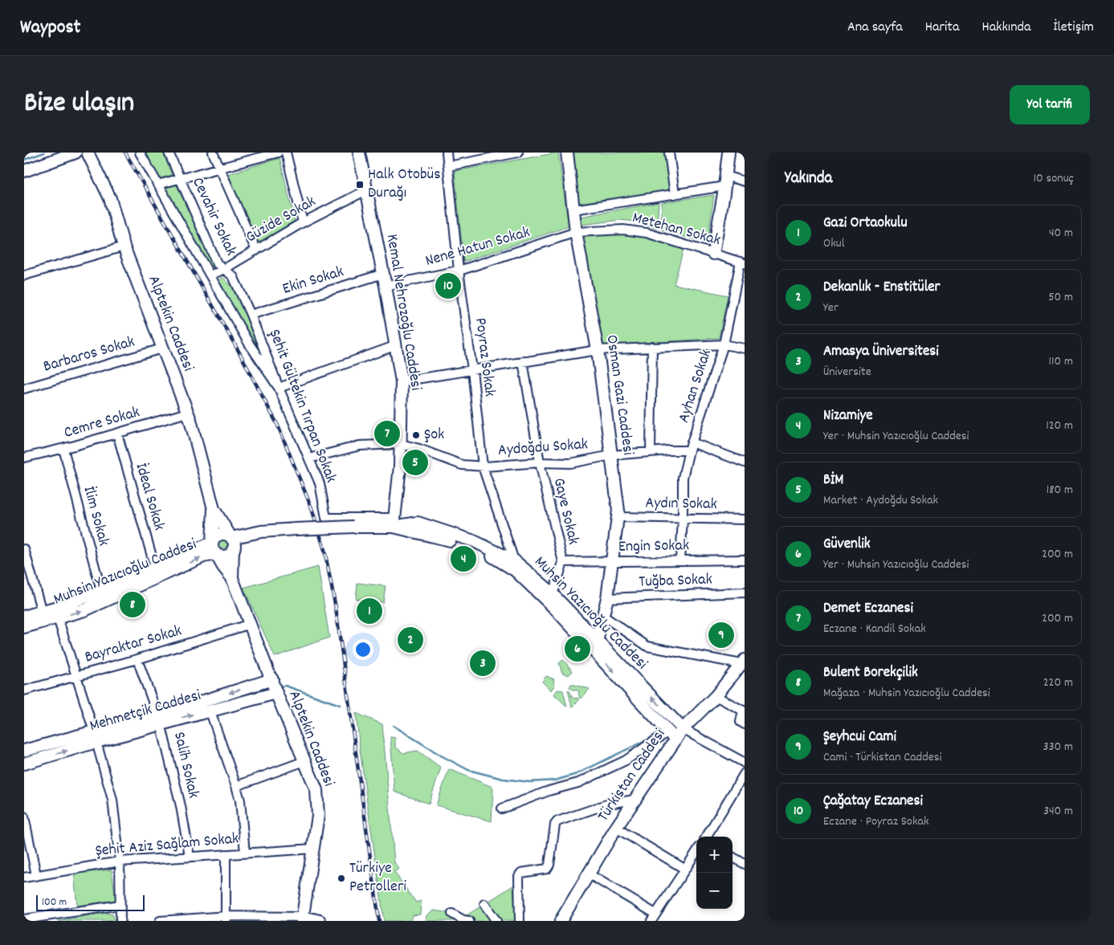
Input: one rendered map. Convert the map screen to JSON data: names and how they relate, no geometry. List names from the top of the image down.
{
  "streets": {
    "street": [
      "Cevahir Sokak",
      "Güzide Sokak",
      "Metehan Sokak",
      "Nene Hatun Sokak",
      "Ekin Sokak",
      "Kemal Nehrozoğlu Caddesi",
      "Alptekin Caddesi",
      "Barbaros Sokak",
      "Poyraz Sokak",
      "Ayhan Sokak",
      "Osman Gazi Caddesi",
      "Şehit Gültekin Tırpan Sokak",
      "Cemre Sokak",
      "Aydoğdu Sokak",
      "İdeal Sokak",
      "Aydın Sokak",
      "Gaye Sokak",
      "İlim Sokak",
      "Engin Sokak",
      "Muhsin Yazıcıoğlu Caddesi",
      "Tuğba Sokak",
      "Bayraktar Sokak",
      "Mehmetçik Caddesi",
      "Salih Sokak",
      "Türkistan Caddesi",
      "Şehit Aziz Sağlam Sokak"
    ]
  },
  "crossings": [
    ["Cevahir Sokak", "Güzide Sokak"],
    ["Cevahir Sokak", "Şehit Gültekin Tırpan Sokak"],
    ["Güzide Sokak", "Kemal Nehrozoğlu Caddesi"],
    ["Güzide Sokak", "Şehit Gültekin Tırpan Sokak"],
    ["Metehan Sokak", "Nene Hatun Sokak"],
    ["Metehan Sokak", "Ayhan Sokak"],
    ["Metehan Sokak", "Osman Gazi Caddesi"],
    ["Nene Hatun Sokak", "Kemal Nehrozoğlu Caddesi"],
    ["Nene Hatun Sokak", "Poyraz Sokak"],
    ["Nene Hatun Sokak", "Osman Gazi Caddesi"],
    ["Ekin Sokak", "Kemal Nehrozoğlu Caddesi"],
    ["Ekin Sokak", "Şehit Gültekin Tırpan Sokak"],
    ["Kemal Nehrozoğlu Caddesi", "Şehit Gültekin Tırpan Sokak"],
    ["Kemal Nehrozoğlu Caddesi", "Aydoğdu Sokak"],
    ["Kemal Nehrozoğlu Caddesi", "Muhsin Yazıcıoğlu Caddesi"],
    ["Alptekin Caddesi", "Barbaros Sokak"],
    ["Alptekin Caddesi", "Cemre Sokak"],
    ["Alptekin Caddesi", "Bayraktar Sokak"],
    ["Alptekin Caddesi", "Mehmetçik Caddesi"],
    ["Alptekin Caddesi", "Şehit Aziz Sağlam Sokak"],
    ["Poyraz Sokak", "Aydoğdu Sokak"],
    ["Poyraz Sokak", "Muhsin Yazıcıoğlu Caddesi"],
    ["Ayhan Sokak", "Aydoğdu Sokak"],
    ["Ayhan Sokak", "Aydın Sokak"],
    ["Ayhan Sokak", "Engin Sokak"],
    ["Osman Gazi Caddesi", "Aydoğdu Sokak"],
    ["Osman Gazi Caddesi", "Aydın Sokak"],
    ["Osman Gazi Caddesi", "Engin Sokak"],
    ["Osman Gazi Caddesi", "Muhsin Yazıcıoğlu Caddesi"],
    ["Osman Gazi Caddesi", "Tuğba Sokak"],
    ["Şehit Gültekin Tırpan Sokak", "Aydoğdu Sokak"],
    ["Şehit Gültekin Tırpan Sokak", "Muhsin Yazıcıoğlu Caddesi"],
    ["Cemre Sokak", "İdeal Sokak"],
    ["Cemre Sokak", "İlim Sokak"],
    ["Aydoğdu Sokak", "Gaye Sokak"],
    ["İdeal Sokak", "Muhsin Yazıcıoğlu Caddesi"],
    ["Gaye Sokak", "Engin Sokak"],
    ["Gaye Sokak", "Muhsin Yazıcıoğlu Caddesi"],
    ["İlim Sokak", "Muhsin Yazıcıoğlu Caddesi"],
    ["Muhsin Yazıcıoğlu Caddesi", "Türkistan Caddesi"],
    ["Bayraktar Sokak", "Salih Sokak"],
    ["Mehmetçik Caddesi", "Salih Sokak"],
    ["Salih Sokak", "Şehit Aziz Sağlam Sokak"]
  ],
  "places": {
    "transit": ["Halk Otobüs Durağı"],
    "other": ["Şok", "Türkiye Petrolleri"]
  },
  "scale_bar": "100 m",
  "page": {
    "header": "Waypost",
    "nav": [
      "Ana sayfa",
      "Harita",
      "Hakkında",
      "İletişim"
    ],
    "title": "Bize ulaşın",
    "buttons": "Yol tarifi",
    "heading": ["Yakında", "10 sonuç"],
    "list": [
      {
        "mark": "1",
        "name": "Gazi Ortaokulu",
        "note": "Okul",
        "value": "40 m"
      },
      {
        "mark": "2",
        "name": "Dekanlık - Enstitüler",
        "note": "Yer",
        "value": "50 m"
      },
      {
        "mark": "3",
        "name": "Amasya Üniversitesi",
        "note": "Üniversite",
        "value": "110 m"
      },
      {
        "mark": "4",
        "name": "Nizamiye",
        "note": "Yer · Muhsin Yazıcıoğlu Caddesi",
        "value": "120 m"
      },
      {
        "mark": "5",
        "name": "BİM",
        "note": "Market · Aydoğdu Sokak",
        "value": "180 m"
      },
      {
        "mark": "6",
        "name": "Güvenlik",
        "note": "Yer · Muhsin Yazıcıoğlu Caddesi",
        "value": "200 m"
      },
      {
        "mark": "7",
        "name": "Demet Eczanesi",
        "note": "Eczane · Kandil Sokak",
        "value": "200 m"
      },
      {
        "mark": "8",
        "name": "Bulent Borekçilik",
        "note": "Mağaza · Muhsin Yazıcıoğlu Caddesi",
        "value": "220 m"
      },
      {
        "mark": "9",
        "name": "Şeyhcui Cami",
        "note": "Cami · Türkistan Caddesi",
        "value": "330 m"
      },
      {
        "mark": "10",
        "name": "Çağatay Eczanesi",
        "note": "Eczane · Poyraz Sokak",
        "value": "340 m"
      }
    ],
    "pins": [
      "10",
      "7",
      "5",
      "4",
      "8",
      "1",
      "9",
      "2",
      "6",
      "3"
    ],
    "map_buttons": ["+", "−"],
    "scale": "100 m"
  }
}
